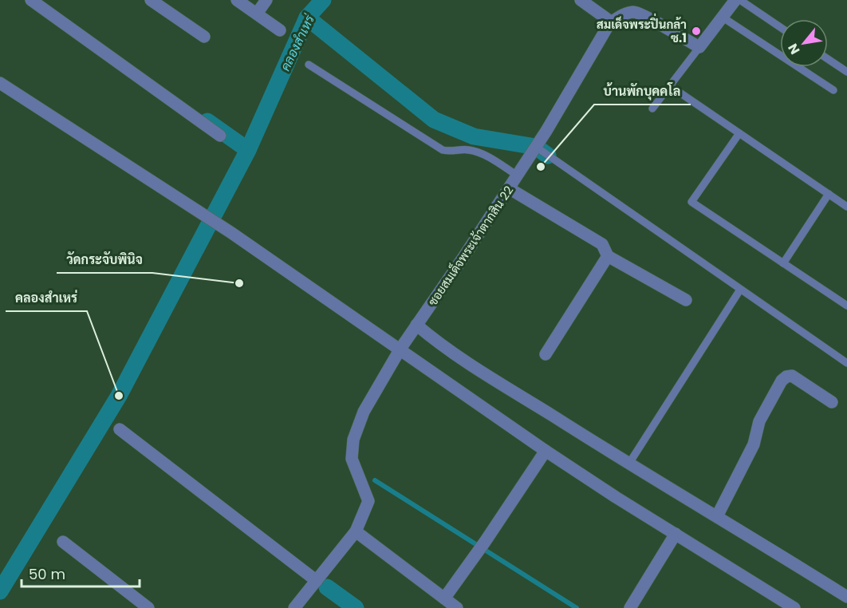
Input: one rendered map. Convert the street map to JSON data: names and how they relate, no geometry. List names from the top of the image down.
{
  "streets": {
    "street": ["ซอยสมเด็จพระเจ้าตากสิน 22"]
  },
  "water": ["คลองสำเหร่"],
  "places": [
    "สมเด็จพระปิ่นกล้า ซ.1",
    "บ้านพักบุคคโล",
    "วัดกระจับพินิจ",
    "คลองสำเหร่"
  ],
  "scale_bar": "50 m",
  "north": "bottom left"
}
